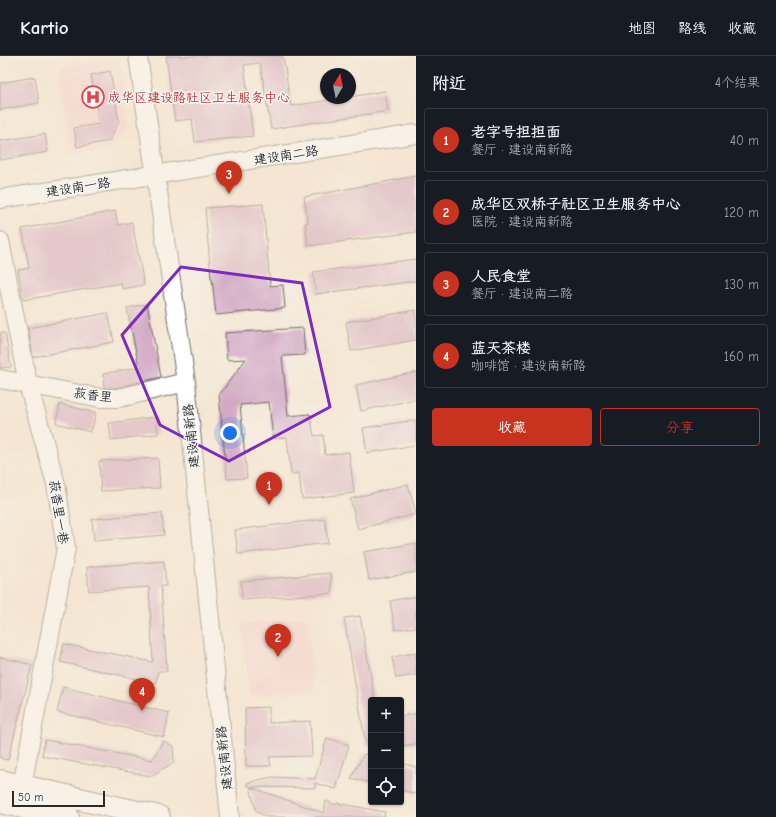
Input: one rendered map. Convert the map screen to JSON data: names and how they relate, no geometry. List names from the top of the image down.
{
  "streets": {
    "street": [
      "建设南二路",
      "建设南一路",
      "菽香里",
      "建设南新路",
      "菽香里一巷"
    ]
  },
  "crossings": [
    ["建设南二路", "建设南一路"],
    ["建设南二路", "建设南新路"],
    ["建设南一路", "建设南新路"],
    ["菽香里", "建设南新路"],
    ["菽香里", "菽香里一巷"]
  ],
  "places": {
    "hospital": ["成华区建设路社区卫生服务中心"]
  },
  "scale_bar": "50 m",
  "north": "top",
  "page": {
    "header": "Kartio",
    "nav": ["地图", "路线", "收藏"],
    "heading": ["附近", "4个结果"],
    "list": [
      {
        "mark": "1",
        "name": "老字号担担面",
        "note": "餐厅 · 建设南新路",
        "value": "40 m"
      },
      {
        "mark": "2",
        "name": "成华区双桥子社区卫生服务中心",
        "note": "医院 · 建设南新路",
        "value": "120 m"
      },
      {
        "mark": "3",
        "name": "人民食堂",
        "note": "餐厅 · 建设南二路",
        "value": "130 m"
      },
      {
        "mark": "4",
        "name": "蓝天茶楼",
        "note": "咖啡馆 · 建设南新路",
        "value": "160 m"
      }
    ],
    "pins": [
      "3",
      "1",
      "2",
      "4"
    ],
    "buttons": ["收藏", "分享"],
    "map_buttons": ["+", "−"],
    "scale": "50 m"
  }
}
